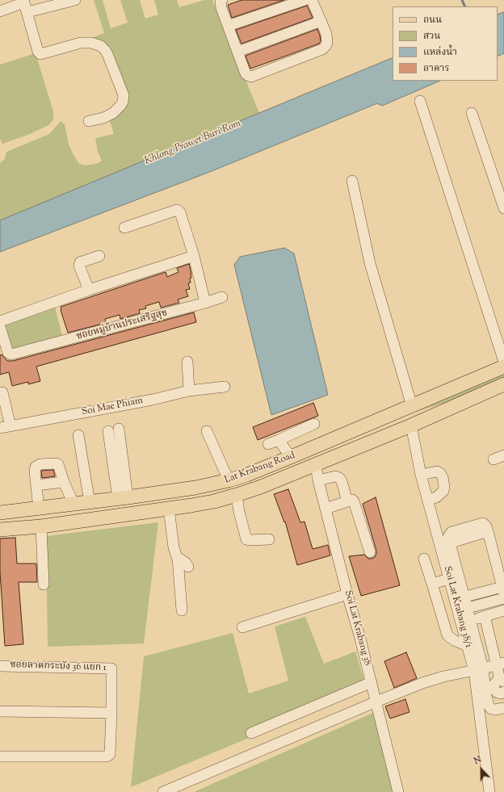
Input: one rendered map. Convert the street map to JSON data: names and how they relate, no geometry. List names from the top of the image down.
{
  "streets": {
    "main road": ["Lat Krabang Road"],
    "street": [
      "ซอยหมู่บ้านประเสริฐสุข",
      "Soi Mae Phiam",
      "Soi Lat Krabang 38/1",
      "Soi Lat Krabang 38",
      "ซอยลาดกระบัง 36 แยก 1"
    ]
  },
  "crossings": [
    ["Lat Krabang Road", "Soi Lat Krabang 38/1"],
    ["Lat Krabang Road", "Soi Lat Krabang 38"]
  ],
  "water": ["Khlong Prawet Buri Rom"],
  "legend": [
    "ถนน",
    "สวน",
    "แหล่งน้ำ",
    "อาคาร"
  ],
  "north": "top"
}
